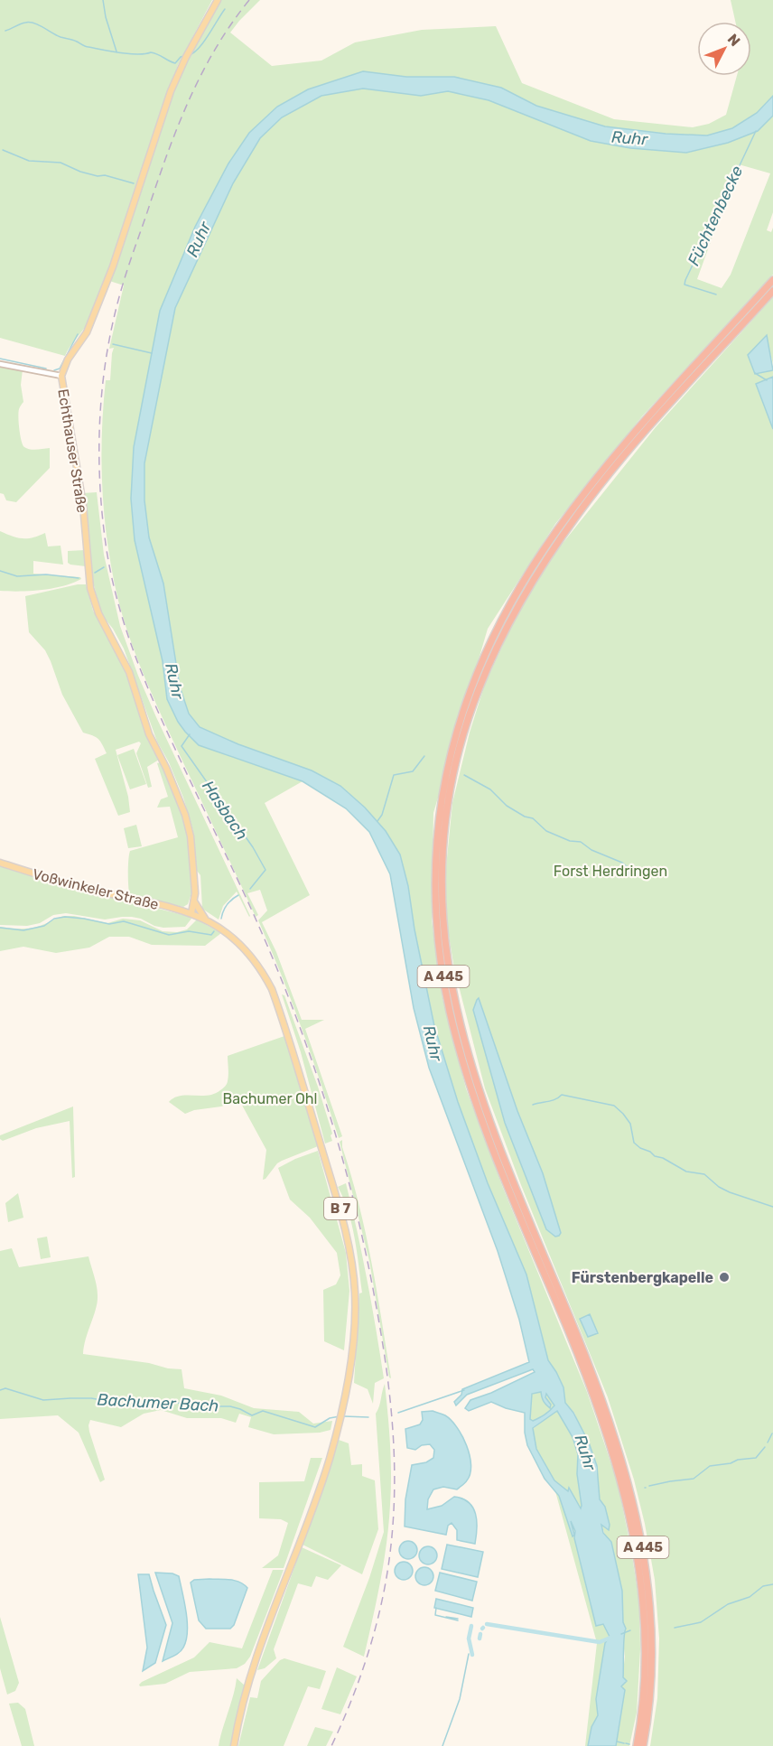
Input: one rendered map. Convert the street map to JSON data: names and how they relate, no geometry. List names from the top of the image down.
{
  "streets": {
    "highway": ["A 445"],
    "main road": ["Echthauser Straße", "Voßwinkeler Straße", "B 7"]
  },
  "crossings": [
    ["Echthauser Straße", "Voßwinkeler Straße"],
    ["Echthauser Straße", "B 7"],
    ["Voßwinkeler Straße", "B 7"]
  ],
  "water": [
    "Ruhr",
    "Füchtenbecke",
    "Hasbach",
    "Bachumer Bach"
  ],
  "parks": ["Forst Herdringen", "Bachumer Ohl"],
  "places": ["Fürstenbergkapelle"],
  "north": "top right"
}
